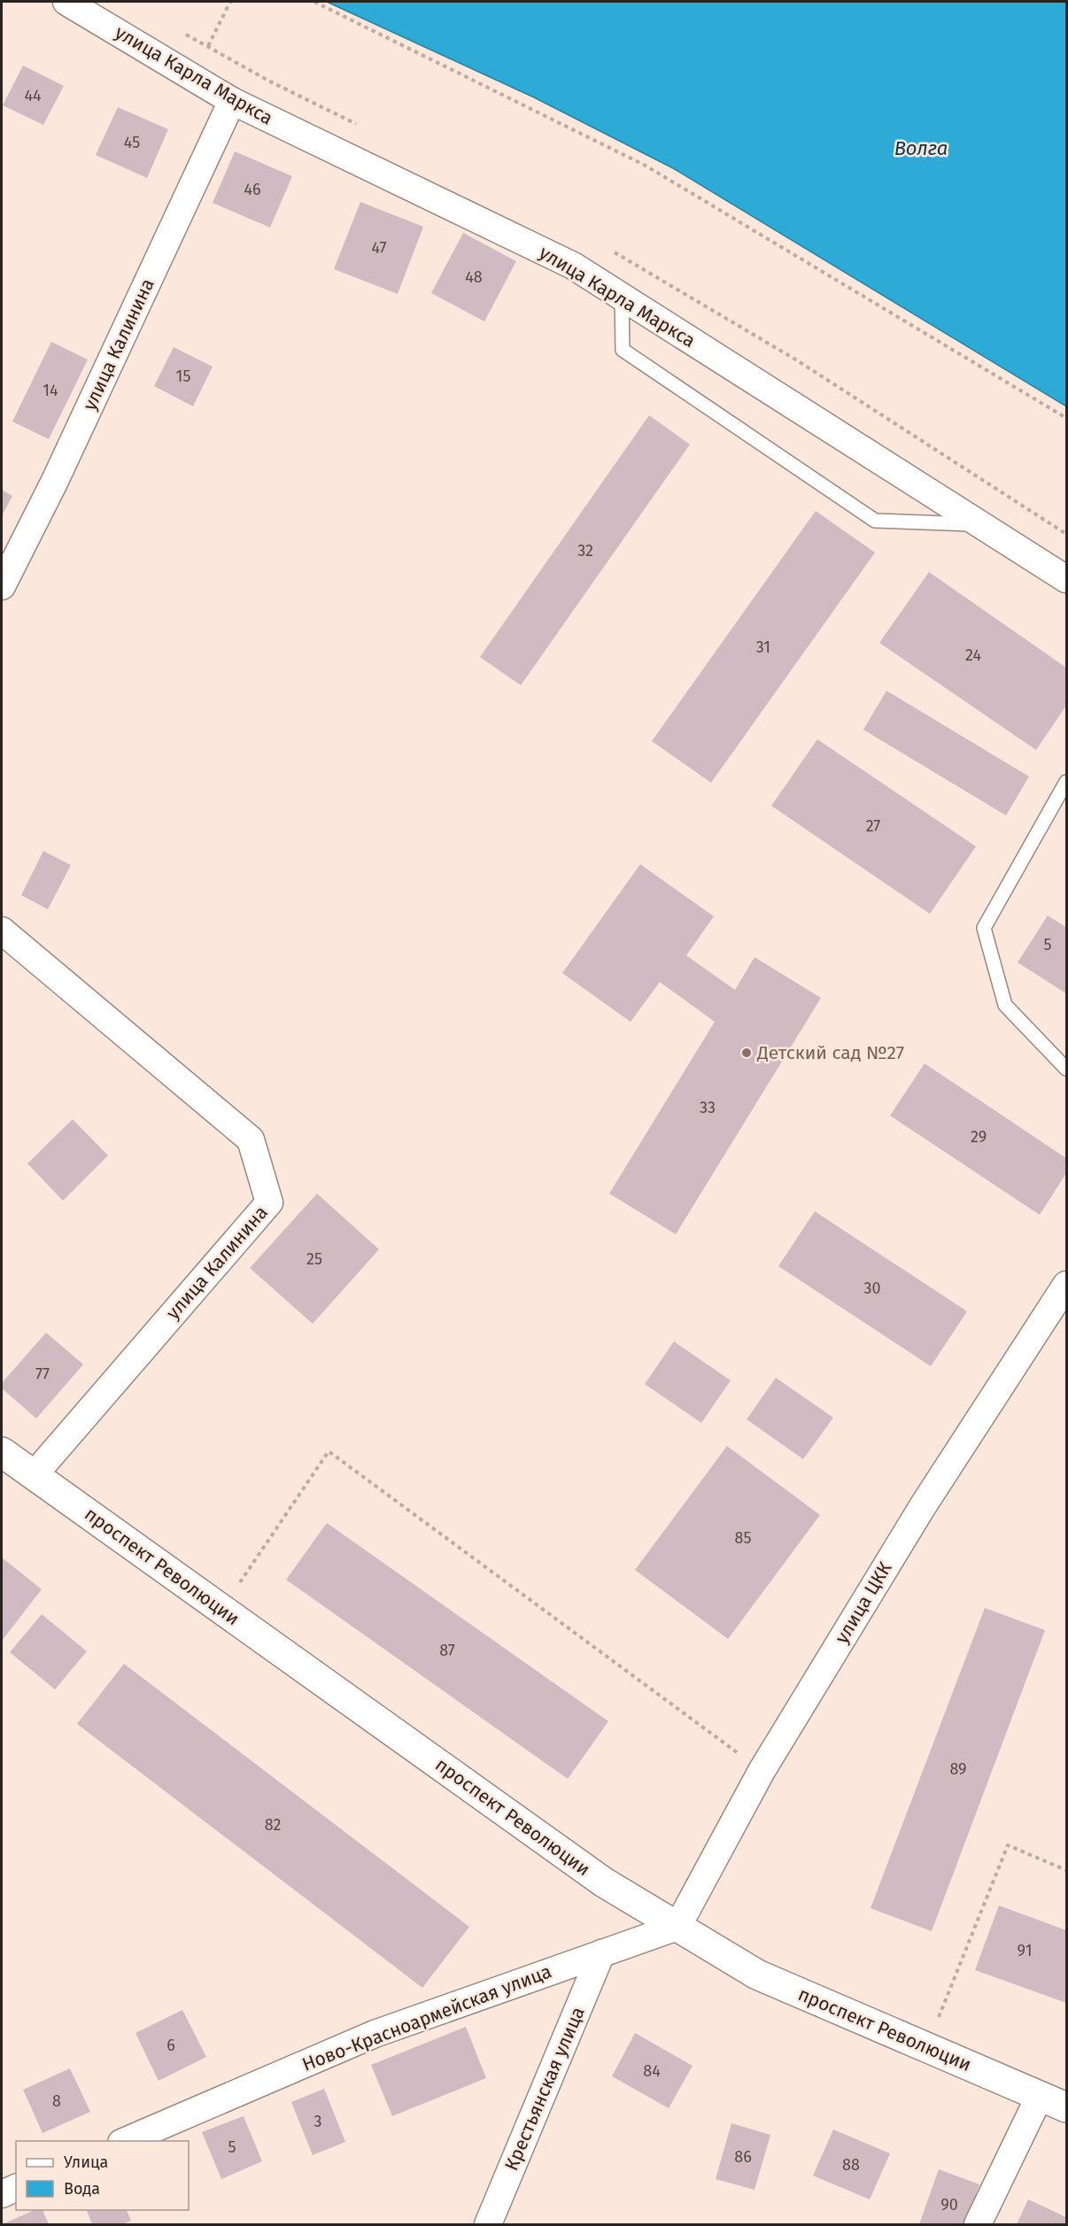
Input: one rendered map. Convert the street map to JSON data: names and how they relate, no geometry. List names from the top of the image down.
{
  "streets": {
    "street": [
      "улица Карла Маркса",
      "улица Калинина",
      "проспект Революции",
      "улица ЦКК",
      "Ново-Красноармейская улица",
      "Крестьянская улица"
    ]
  },
  "crossings": [
    ["улица Карла Маркса", "улица Калинина"],
    ["улица Калинина", "проспект Революции"],
    ["проспект Революции", "улица ЦКК"],
    ["проспект Революции", "Ново-Красноармейская улица"],
    ["улица ЦКК", "Ново-Красноармейская улица"],
    ["Ново-Красноармейская улица", "Крестьянская улица"]
  ],
  "water": ["Волга"],
  "places": ["Детский сад №27"],
  "house_numbers": [
    "44",
    "45",
    "46",
    "47",
    "48",
    "15",
    "14",
    "32",
    "31",
    "24",
    "27",
    "5",
    "33",
    "29",
    "25",
    "30",
    "77",
    "85",
    "87",
    "89",
    "82",
    "91",
    "6",
    "84",
    "8",
    "3",
    "5",
    "86",
    "88",
    "90"
  ],
  "legend": ["Улица", "Вода"]
}
